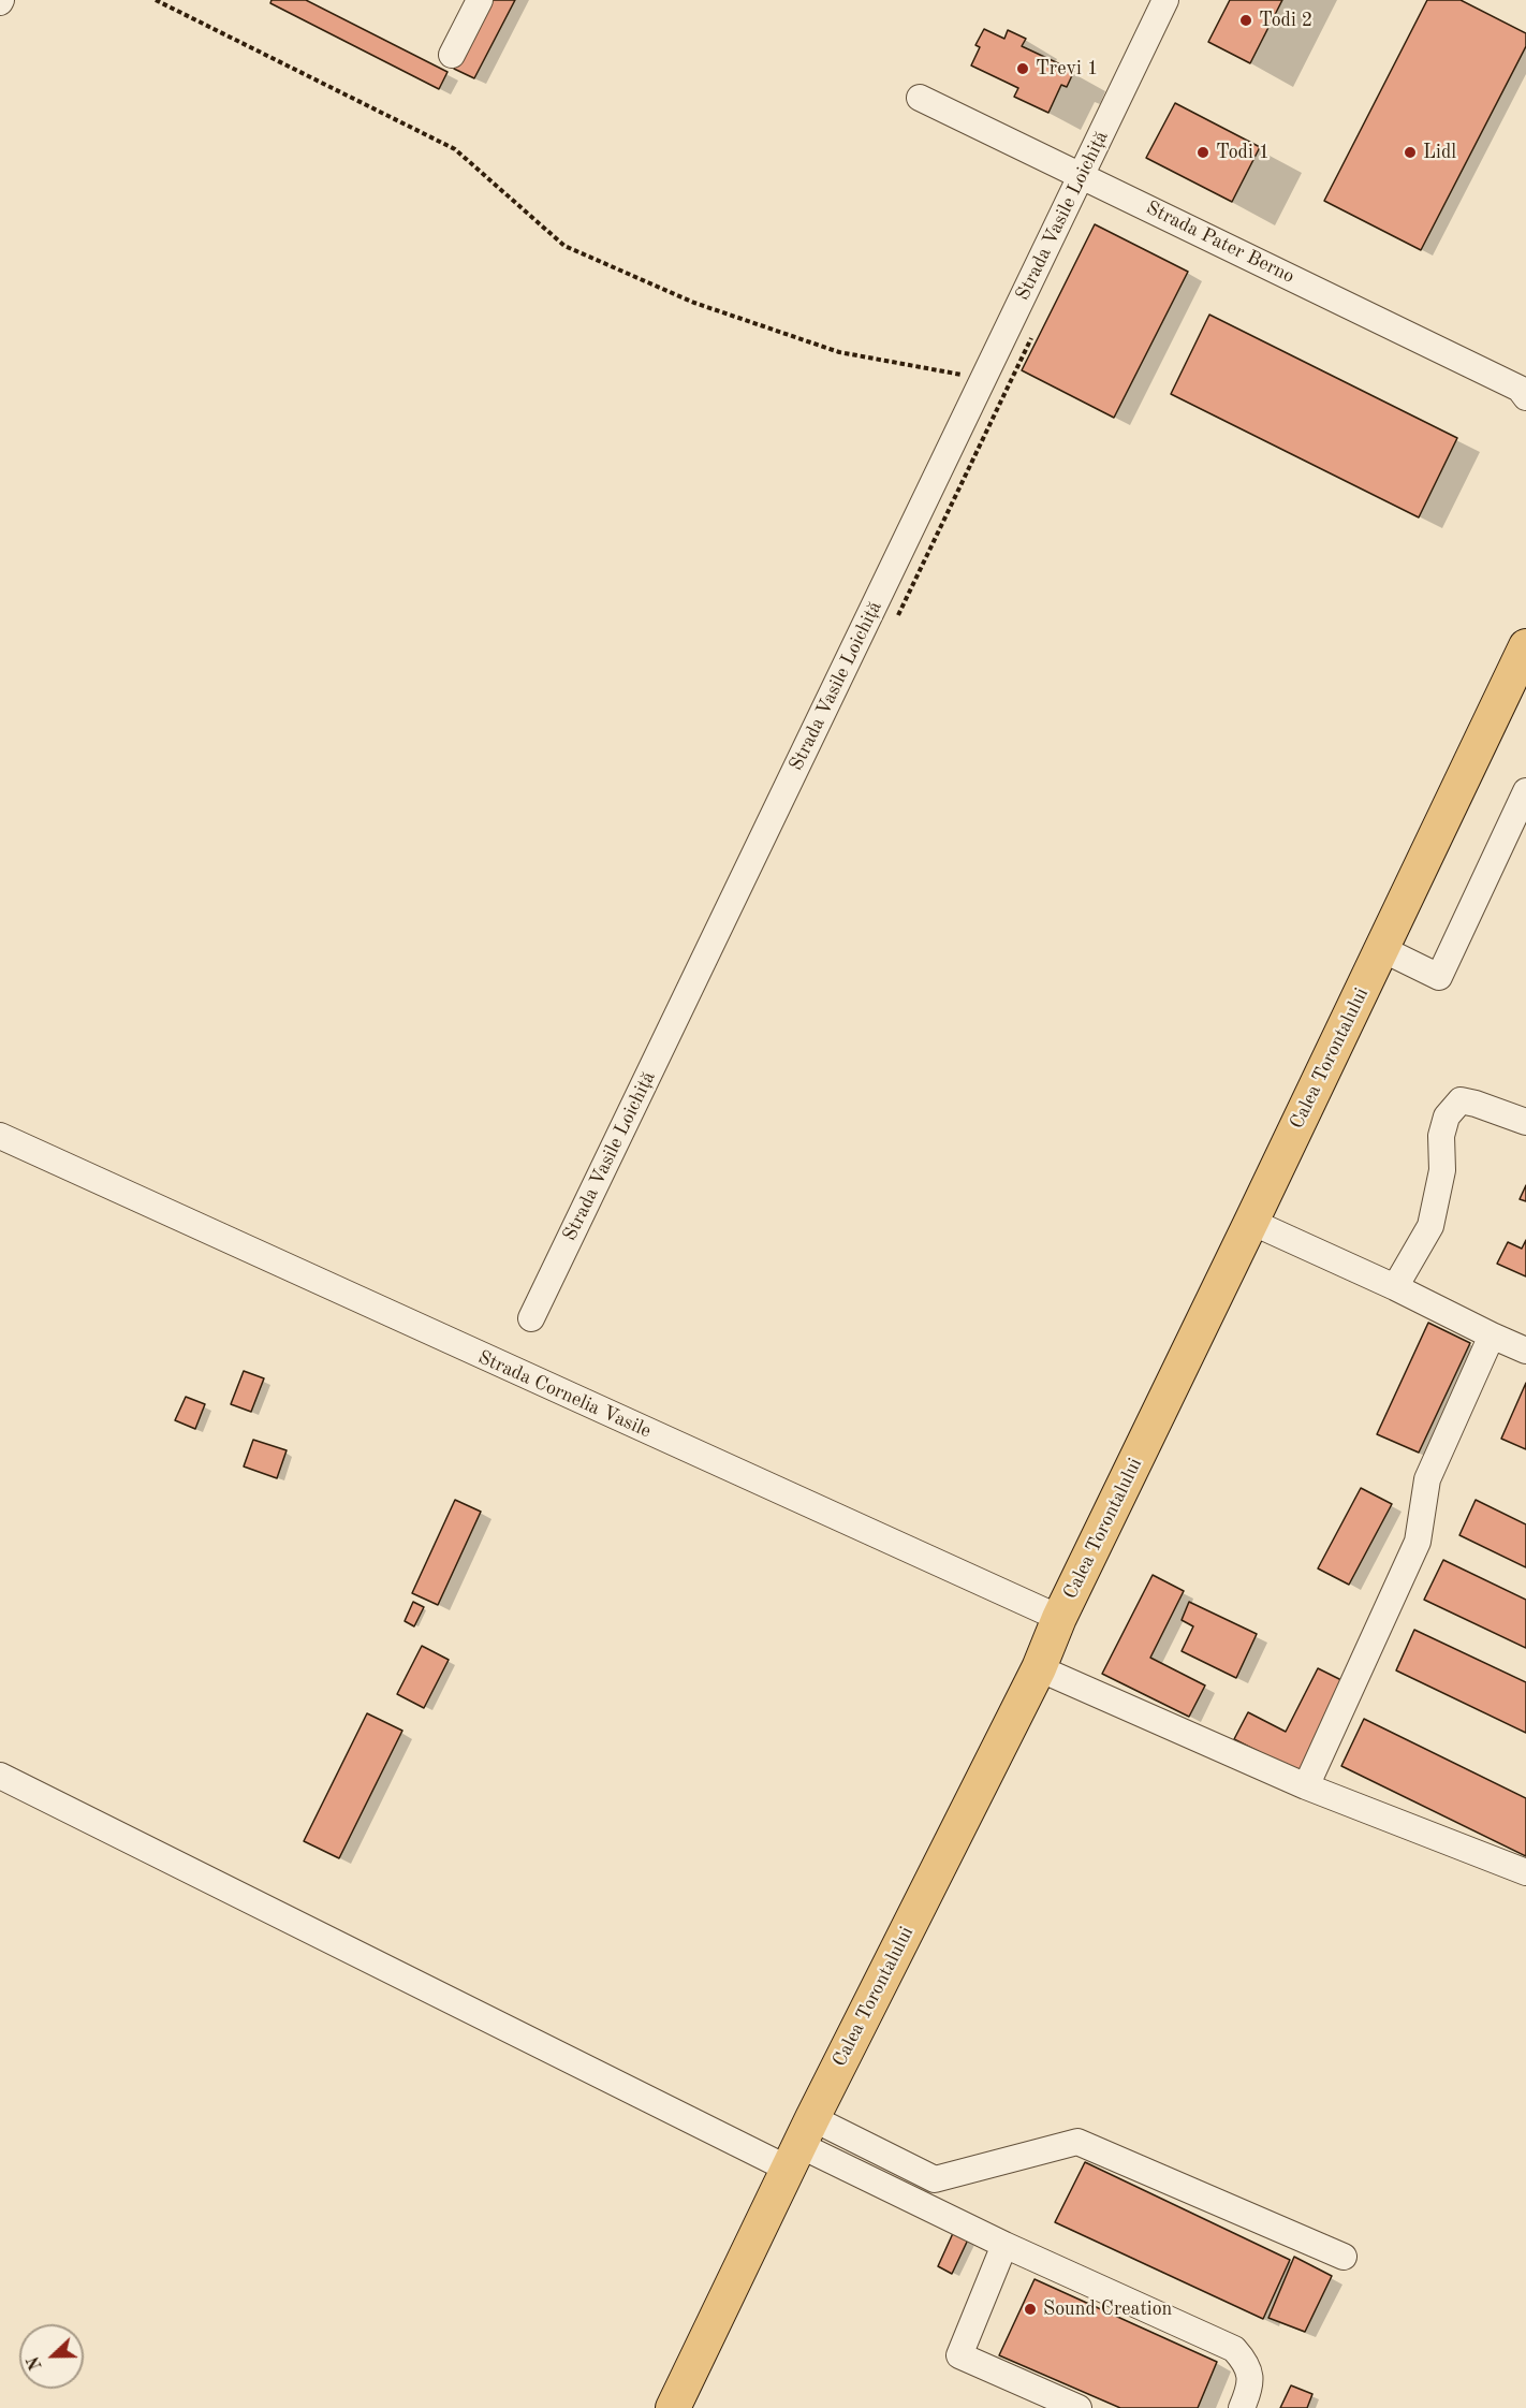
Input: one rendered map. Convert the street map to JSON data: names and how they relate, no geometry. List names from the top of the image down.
{
  "streets": {
    "main road": ["Calea Torontalului"],
    "street": ["Strada Vasile Loichiță", "Strada Pater Berno", "Strada Cornelia Vasile"]
  },
  "crossings": [
    ["Strada Vasile Loichiță", "Strada Pater Berno"],
    ["Calea Torontalului", "Strada Cornelia Vasile"]
  ],
  "places": [
    "Todi 2",
    "Trevi 1",
    "Todi 1",
    "Lidl",
    "Sound Creation"
  ],
  "north": "left"
}
